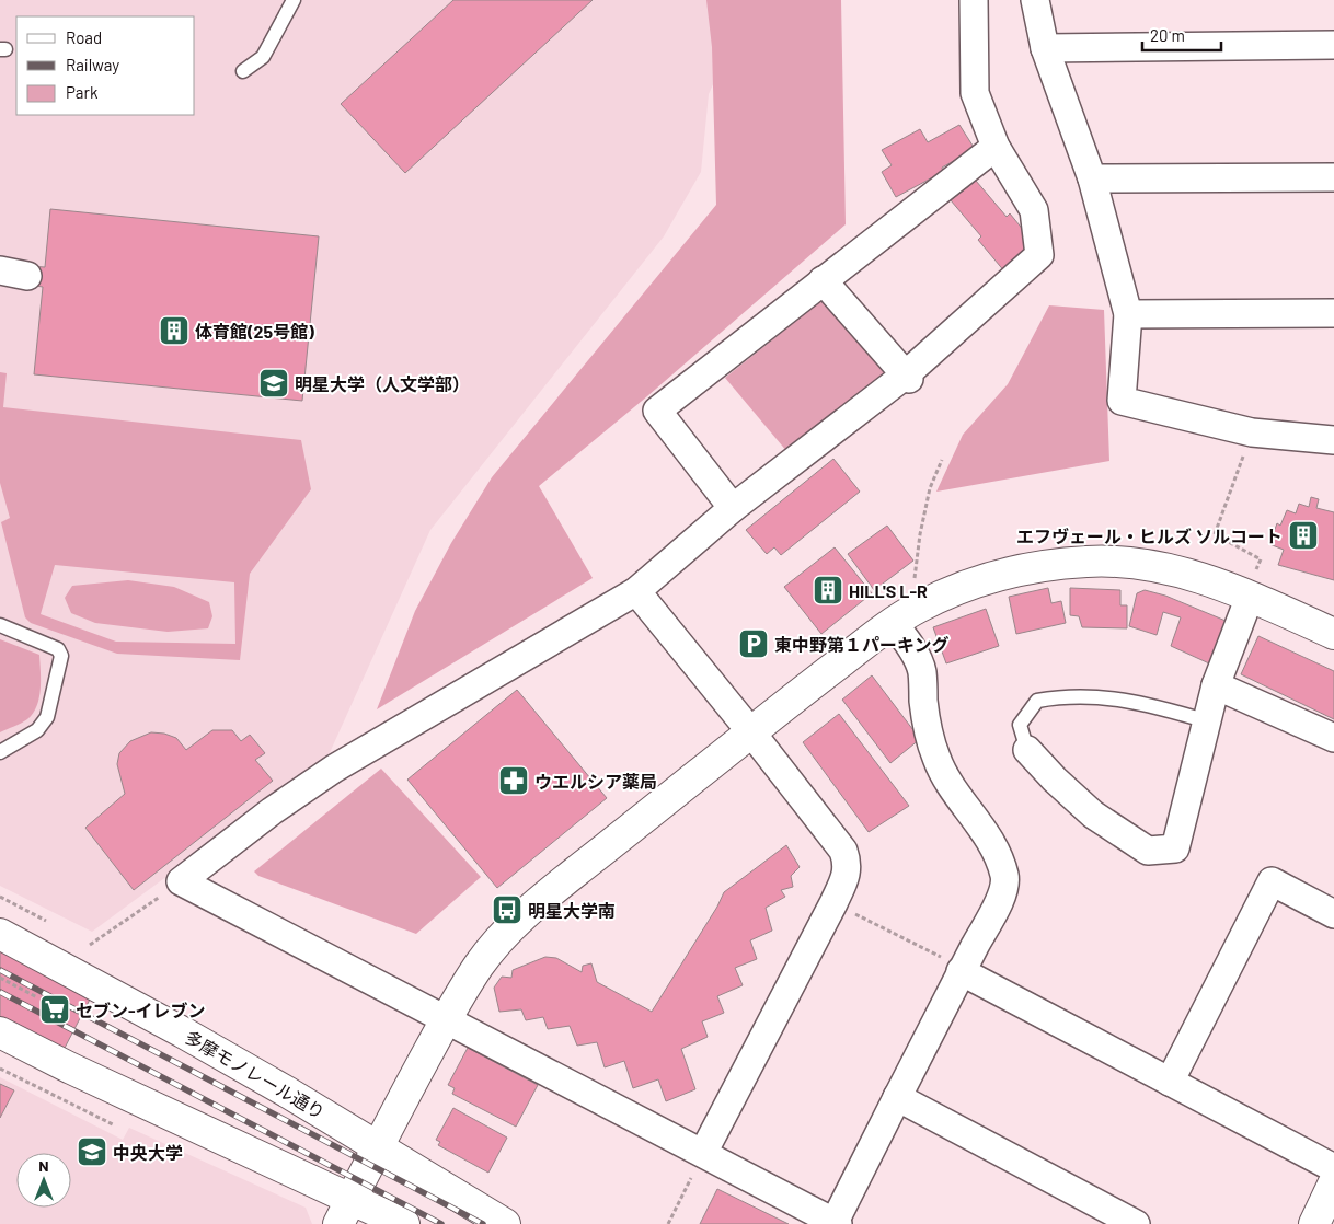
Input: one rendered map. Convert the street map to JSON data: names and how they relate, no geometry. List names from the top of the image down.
{
  "streets": {
    "street": ["多摩モノレール通り"]
  },
  "places": {
    "building": ["体育館(25号館)", "エフヴェール・ヒルズ ソルコート", "HILL'S L-R"],
    "school or university": ["明星大学（人文学部）", "中央大学"],
    "parking": ["東中野第１パーキング"],
    "pharmacy": ["ウエルシア薬局"],
    "bus stop": ["明星大学南"],
    "supermarket": ["セブン-イレブン"]
  },
  "legend": ["Road", "Railway", "Park"],
  "scale_bar": "20 m",
  "north": "top"
}
